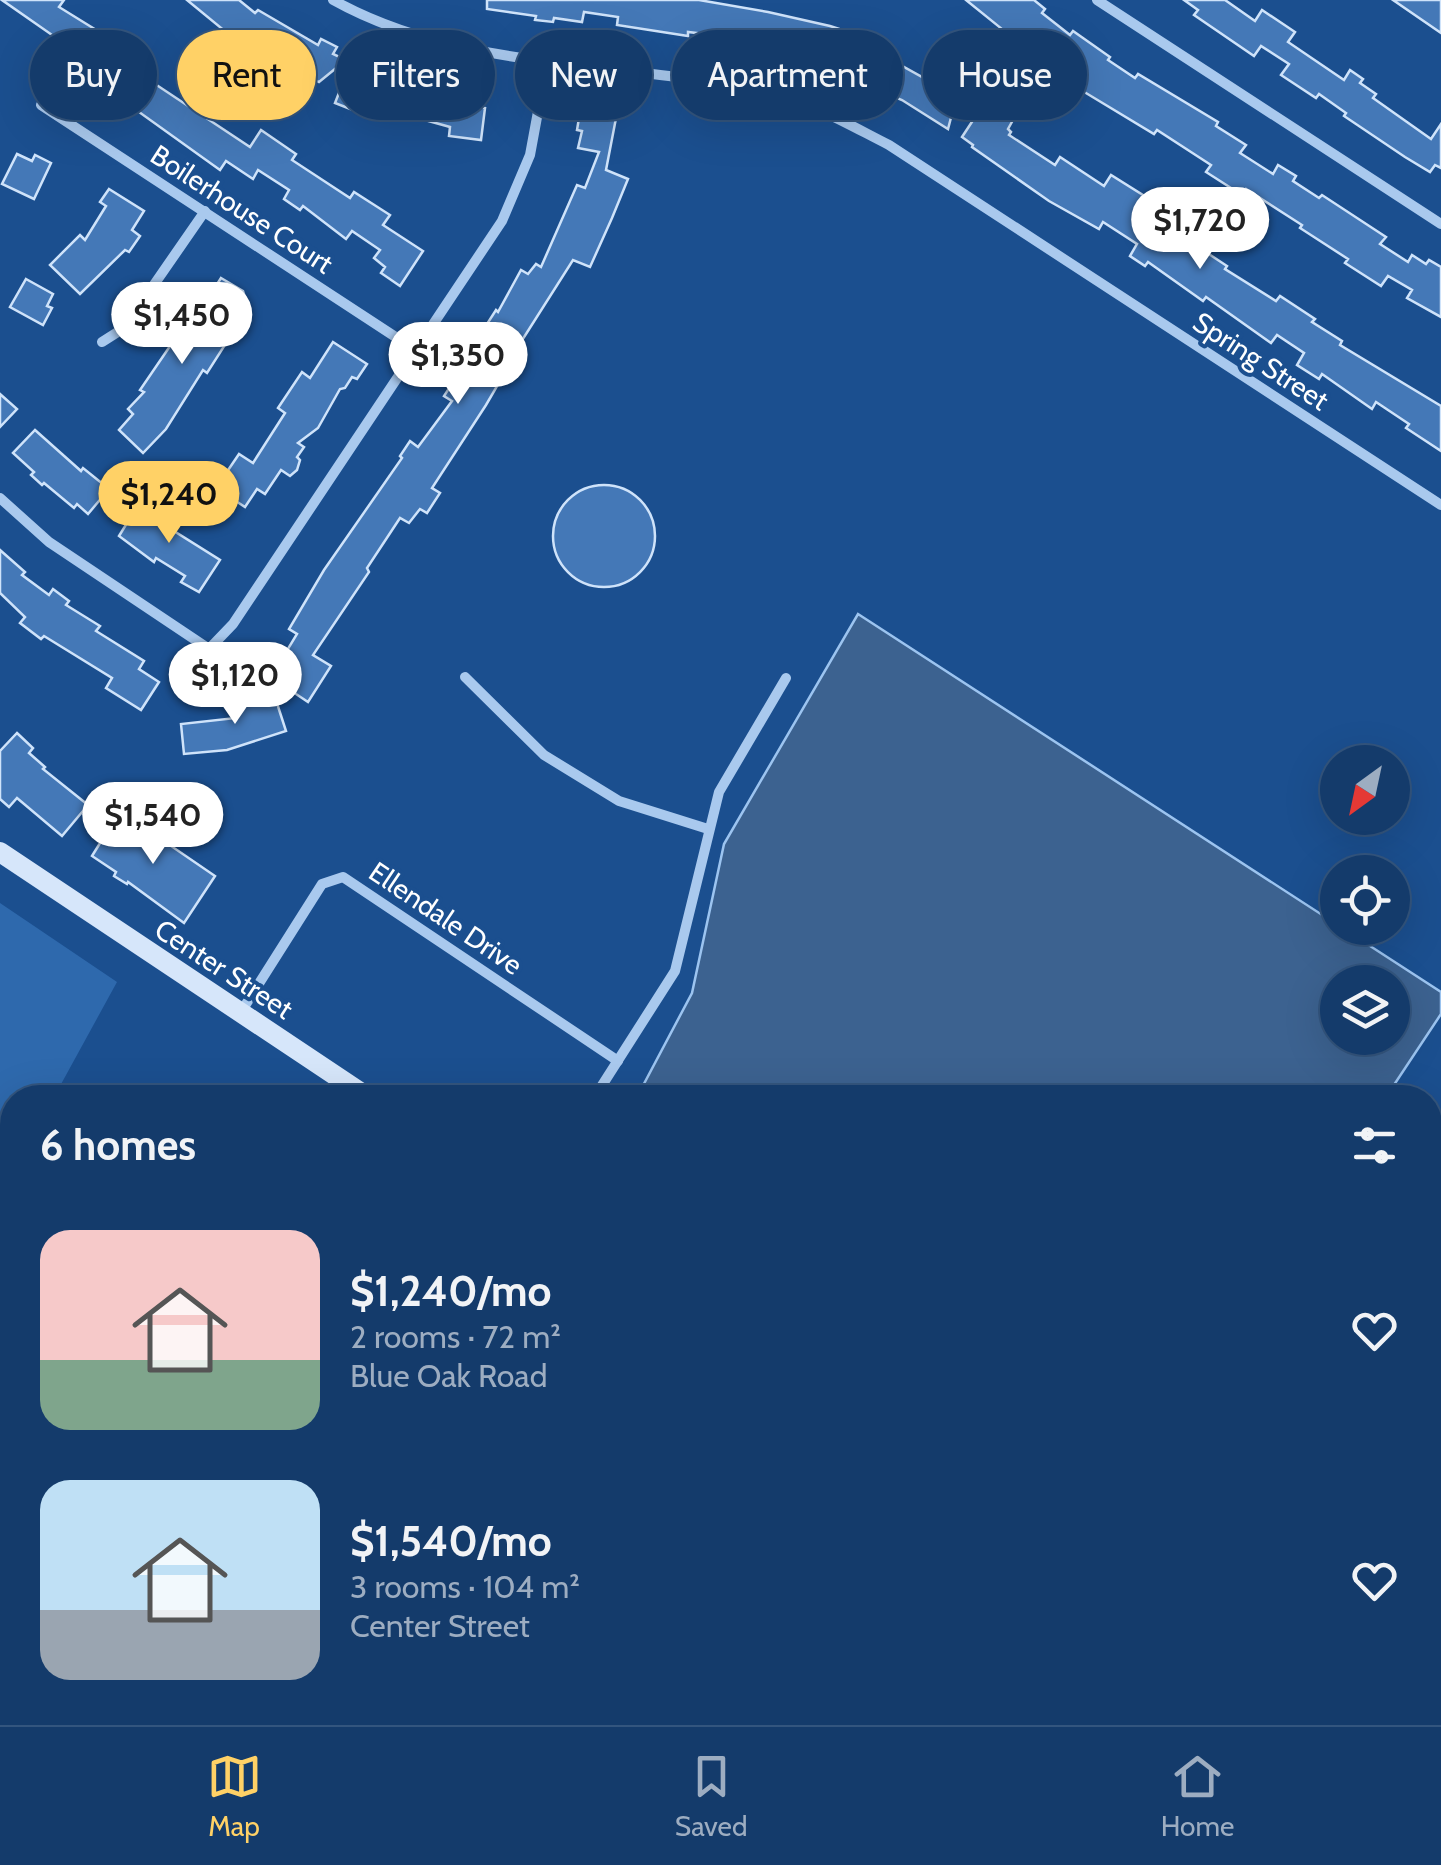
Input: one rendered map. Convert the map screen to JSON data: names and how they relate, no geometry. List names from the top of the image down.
{
  "streets": {
    "street": [
      "Boilerhouse Court",
      "Spring Street",
      "Ellendale Drive",
      "Center Street"
    ]
  },
  "crossings": [
    ["Ellendale Drive", "Center Street"]
  ],
  "north": "bottom left",
  "page": {
    "chip": [
      "Buy",
      "Rent",
      "Filters",
      "New",
      "Apartment",
      "House"
    ],
    "price": [
      "$1,720",
      "$1,450",
      "$1,350",
      "$1,240",
      "$1,120",
      "$1,540"
    ],
    "heading": "6 homes",
    "list": [
      {
        "name": "$1,240/mo",
        "note": "2 rooms · 72 m² · Blue Oak Road"
      },
      {
        "name": "$1,540/mo",
        "note": "3 rooms · 104 m² · Center Street"
      }
    ],
    "tabs": ["Map", "Saved", "Home"]
  }
}
